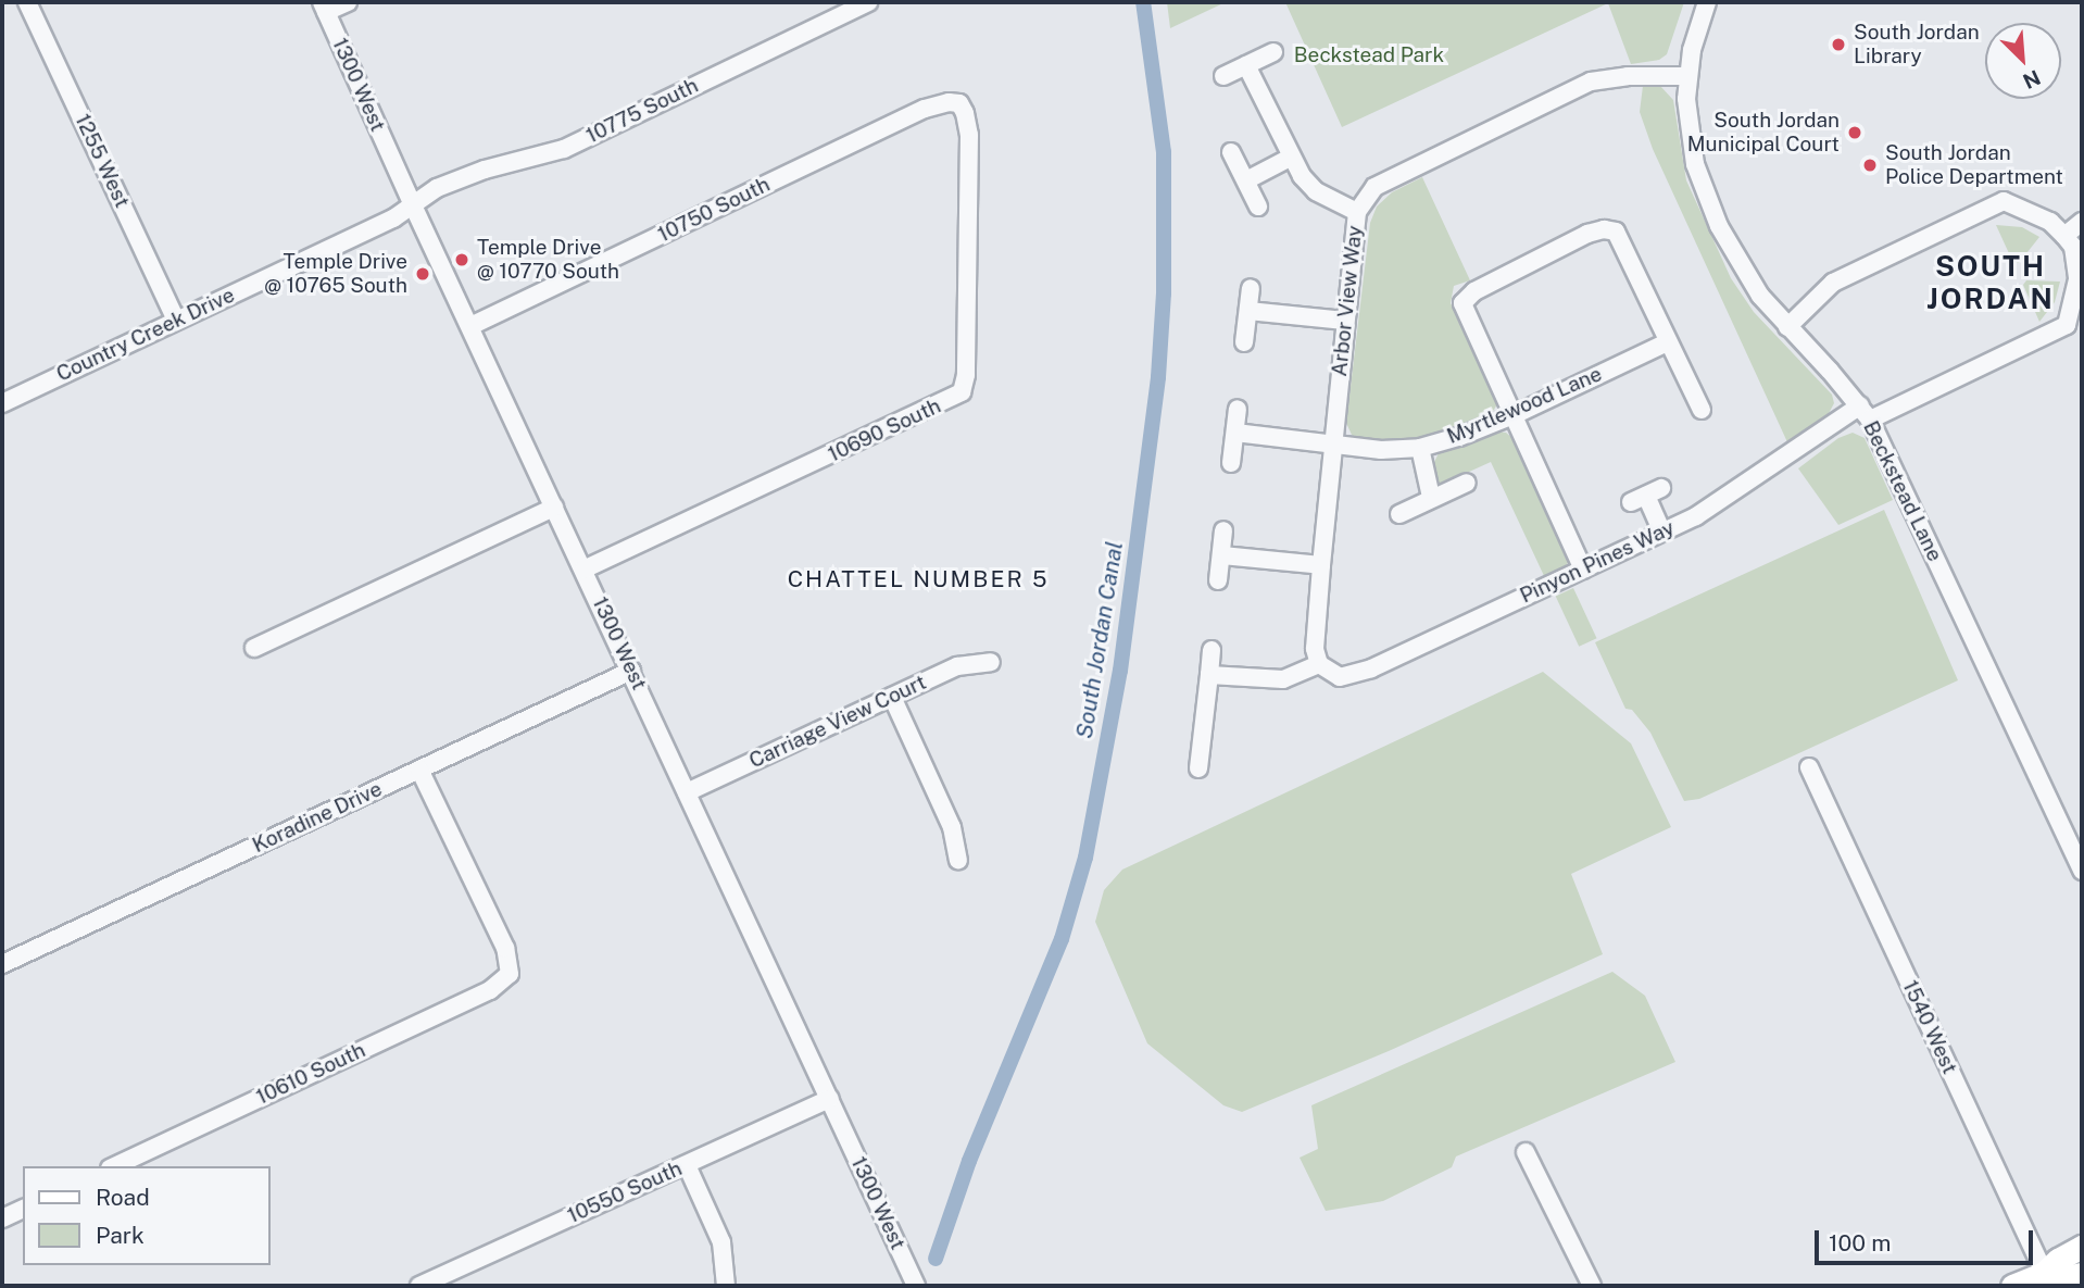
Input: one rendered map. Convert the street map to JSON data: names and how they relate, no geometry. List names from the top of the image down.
{
  "streets": {
    "street": [
      "1300 West",
      "10775 South",
      "1255 West",
      "10750 South",
      "Arbor View Way",
      "Country Creek Drive",
      "Myrtlewood Lane",
      "10690 South",
      "Beckstead Lane",
      "Pinyon Pines Way",
      "Carriage View Court",
      "Koradine Drive",
      "1540 West",
      "10610 South",
      "10550 South"
    ]
  },
  "crossings": [
    ["1300 West", "10775 South"],
    ["1300 West", "10750 South"],
    ["1300 West", "Country Creek Drive"],
    ["1300 West", "10690 South"],
    ["1300 West", "Carriage View Court"],
    ["1300 West", "Koradine Drive"],
    ["1300 West", "10550 South"],
    ["10775 South", "Country Creek Drive"],
    ["1255 West", "Country Creek Drive"],
    ["10750 South", "10690 South"],
    ["Arbor View Way", "Myrtlewood Lane"],
    ["Arbor View Way", "Beckstead Lane"],
    ["Arbor View Way", "Pinyon Pines Way"],
    ["Beckstead Lane", "Pinyon Pines Way"],
    ["Koradine Drive", "10610 South"]
  ],
  "districts": ["SOUTH JORDAN", "CHATTEL NUMBER 5"],
  "water": ["South Jordan Canal"],
  "parks": ["Beckstead Park"],
  "places": [
    "South Jordan Library",
    "South Jordan Municipal Court",
    "South Jordan Police Department",
    "Temple Drive @ 10770 South",
    "Temple Drive @ 10765 South"
  ],
  "legend": ["Road", "Park"],
  "scale_bar": "100 m",
  "north": "bottom right"
}
